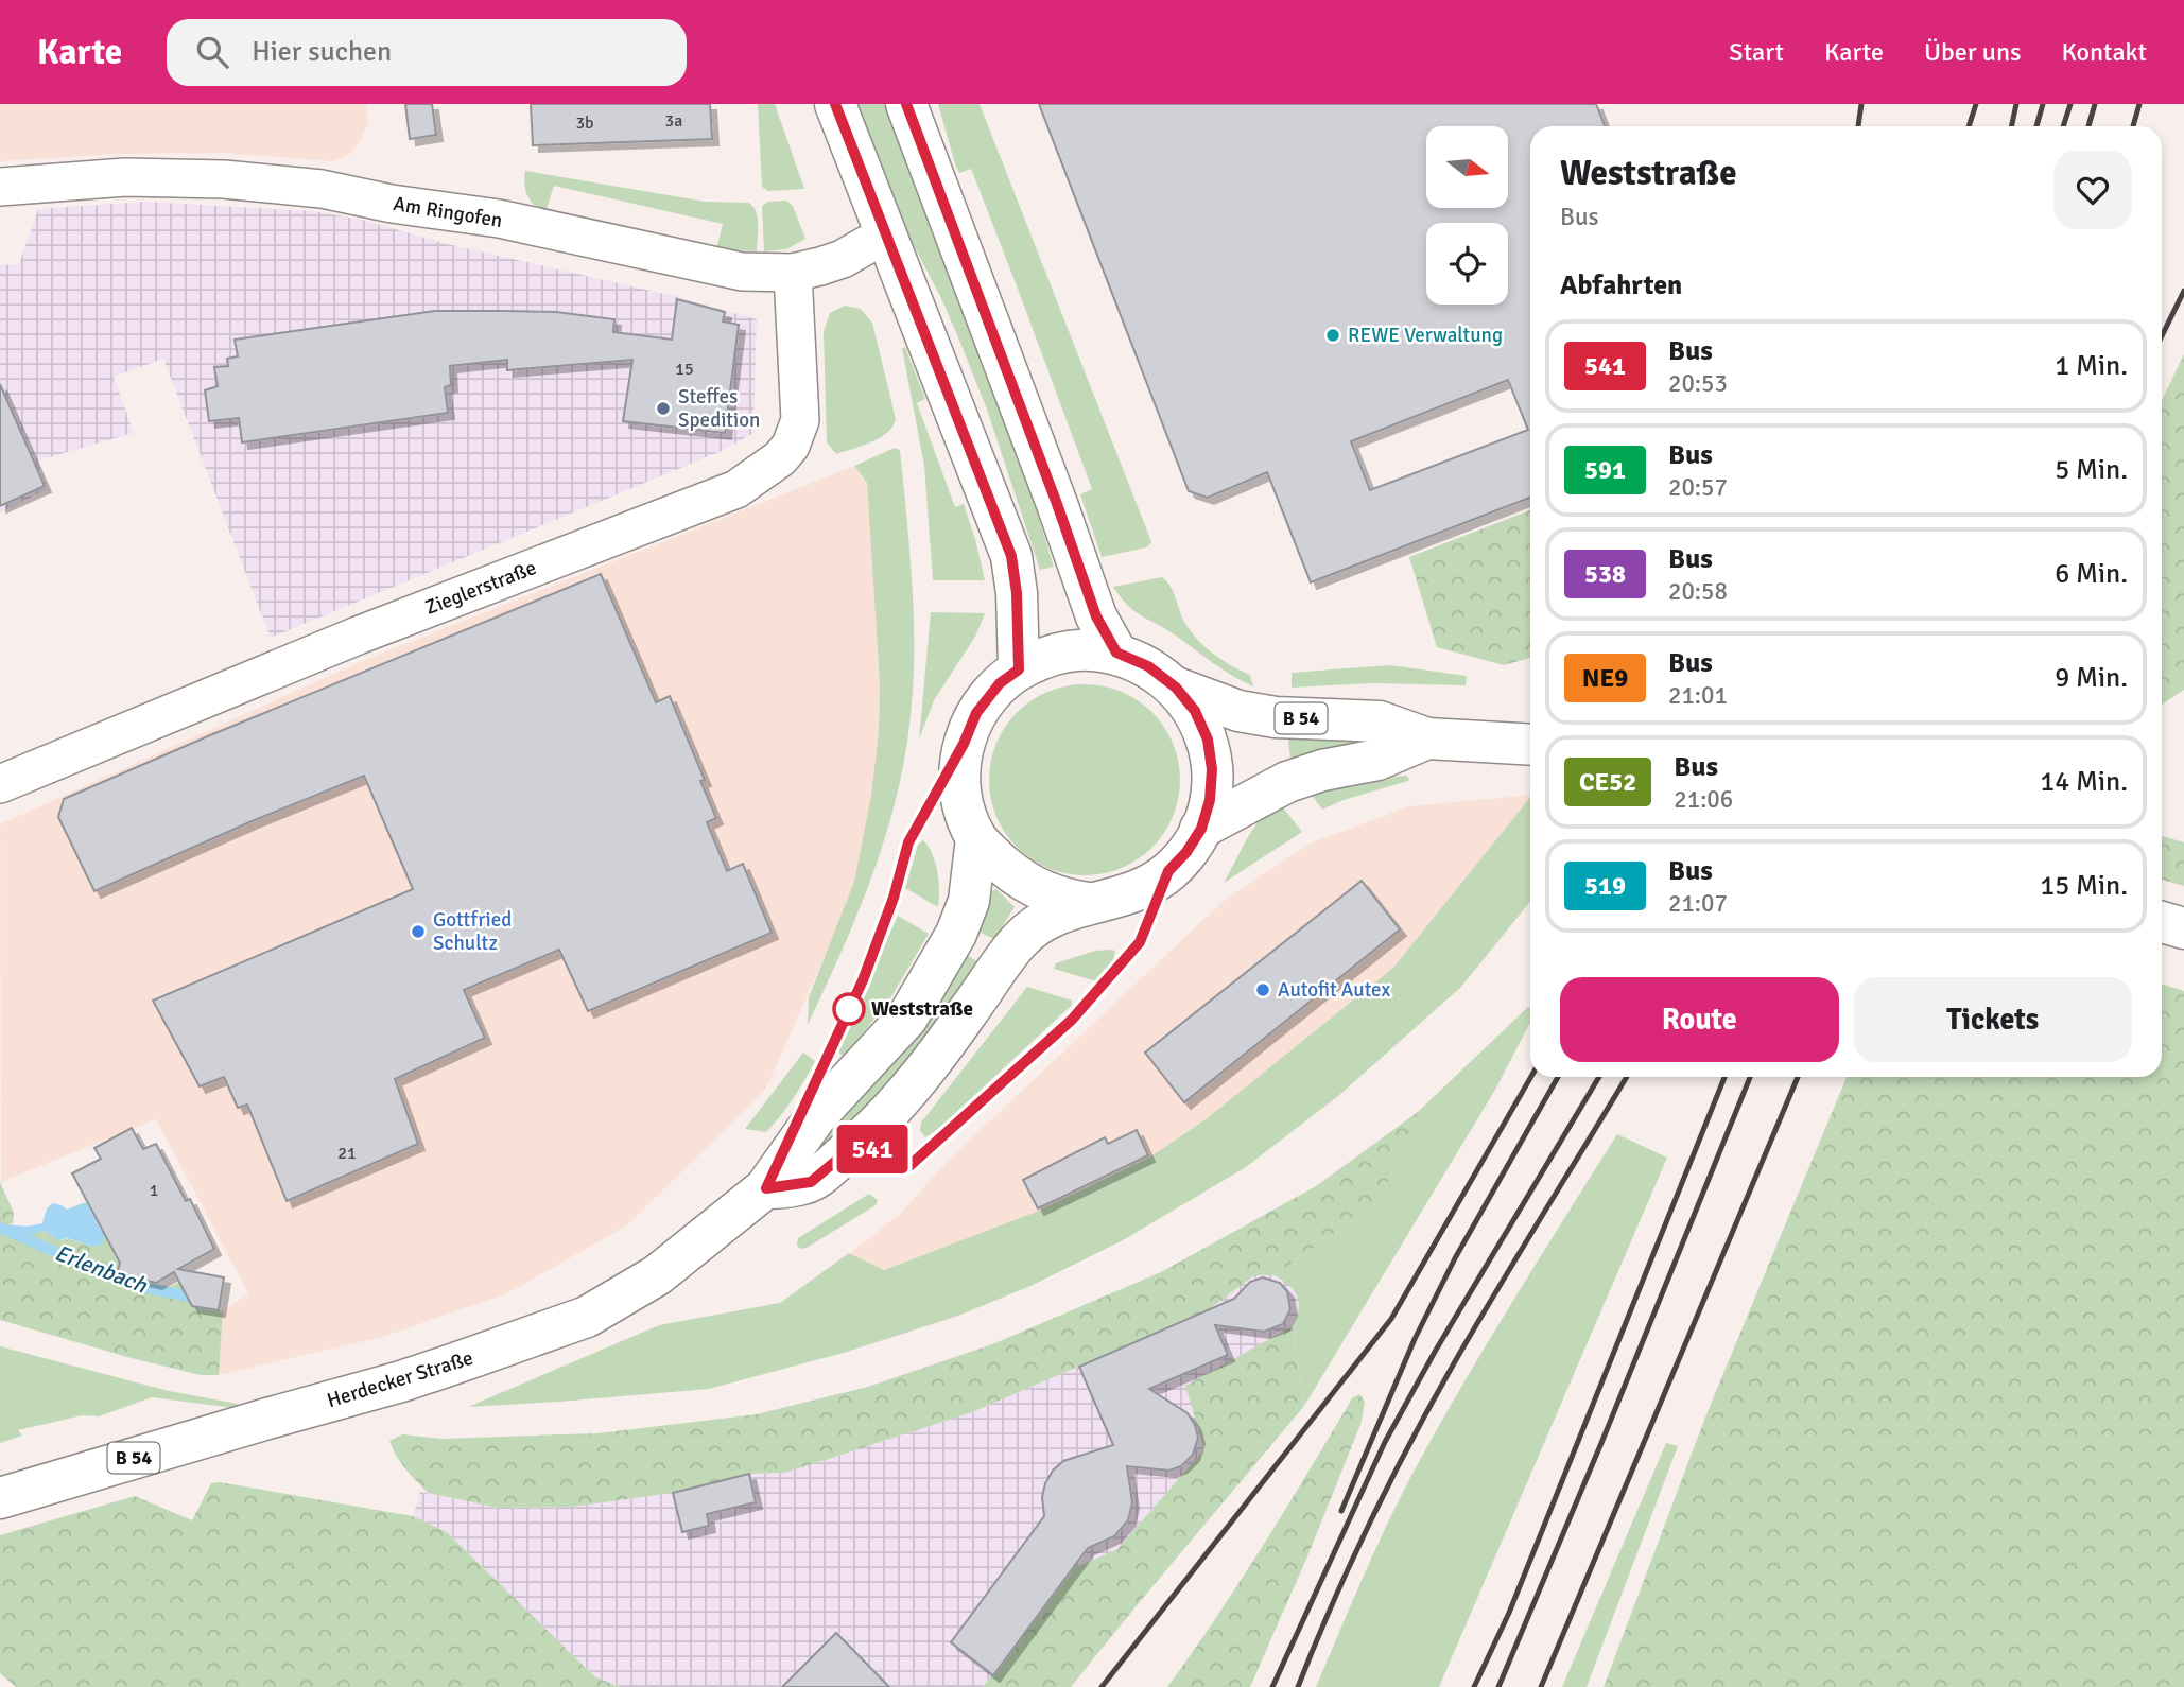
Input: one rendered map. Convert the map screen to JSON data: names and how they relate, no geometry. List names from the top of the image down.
{
  "streets": {
    "main road": ["B 54", "Herdecker Straße"],
    "street": ["Am Ringofen", "Zieglerstraße"]
  },
  "crossings": [
    ["Am Ringofen", "Zieglerstraße"]
  ],
  "water": ["Erlenbach"],
  "places": [
    "REWE Verwaltung",
    "Steffes Spedition",
    "Gottfried Schultz",
    "Autofit Autex",
    "Weststraße"
  ],
  "lines": ["bus line 541"],
  "house_numbers": [
    "3a",
    "3b",
    "15",
    "21",
    "1"
  ],
  "north": "right",
  "page": {
    "header": "Karte",
    "search": "Hier suchen",
    "nav": [
      "Start",
      "Karte",
      "Über uns",
      "Kontakt"
    ],
    "on_map": "541",
    "heading": [
      ["Weststraße", "Bus"],
      "Abfahrten"
    ],
    "list": [
      {
        "mark": "541",
        "name": "Bus",
        "note": "20:53",
        "value": "1 Min."
      },
      {
        "mark": "591",
        "name": "Bus",
        "note": "20:57",
        "value": "5 Min."
      },
      {
        "mark": "538",
        "name": "Bus",
        "note": "20:58",
        "value": "6 Min."
      },
      {
        "mark": "NE9",
        "name": "Bus",
        "note": "21:01",
        "value": "9 Min."
      },
      {
        "mark": "CE52",
        "name": "Bus",
        "note": "21:06",
        "value": "14 Min."
      },
      {
        "mark": "519",
        "name": "Bus",
        "note": "21:07",
        "value": "15 Min."
      }
    ],
    "buttons": ["Route", "Tickets"]
  }
}
